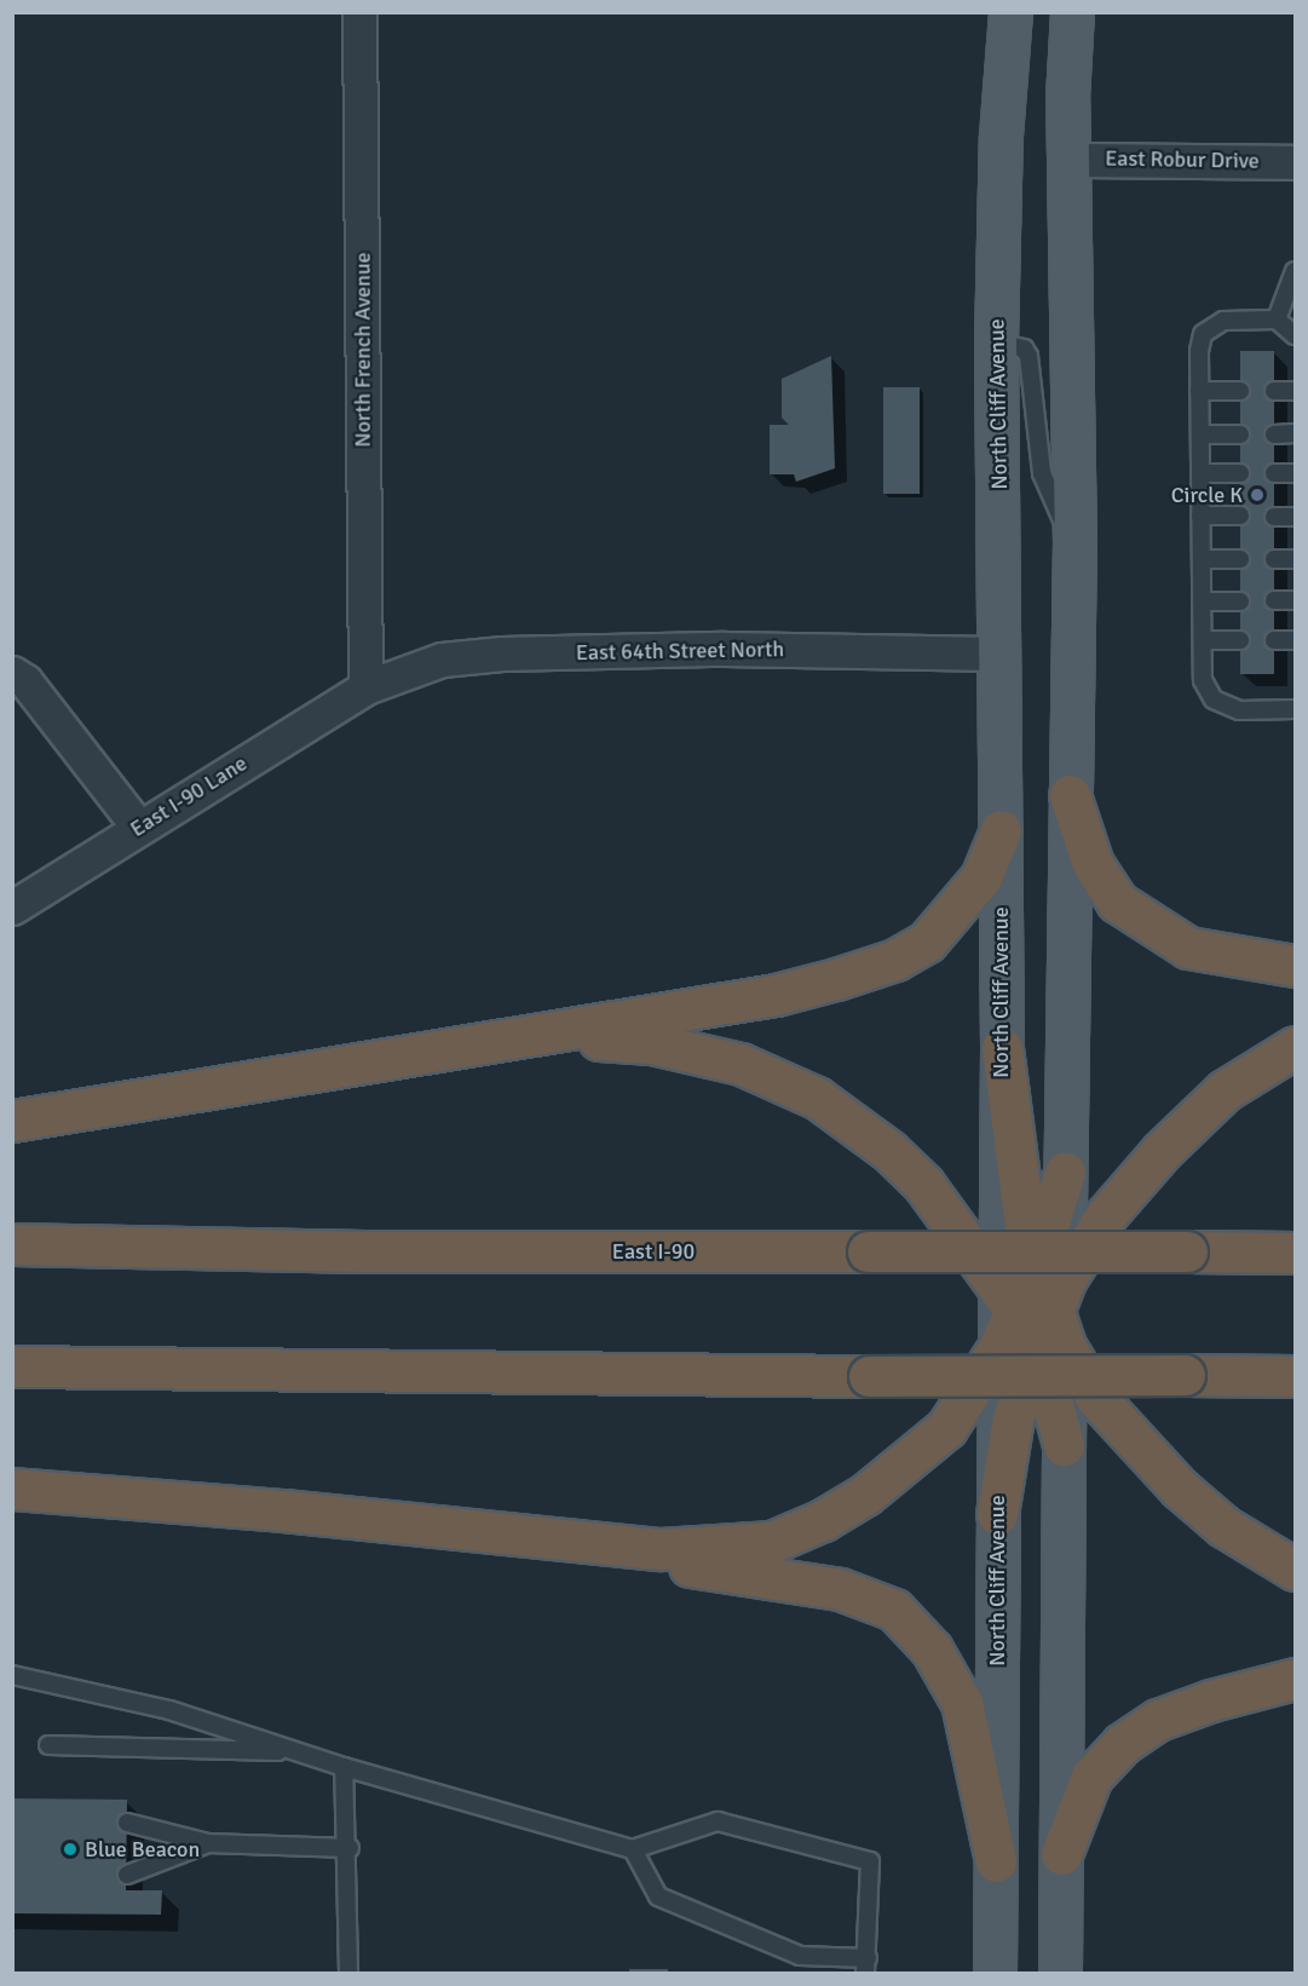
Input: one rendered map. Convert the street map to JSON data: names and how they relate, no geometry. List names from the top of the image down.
{
  "streets": {
    "highway": ["East I-90"],
    "main road": ["North Cliff Avenue"],
    "street": [
      "East Robur Drive",
      "North French Avenue",
      "East 64th Street North",
      "East I-90 Lane"
    ]
  },
  "crossings": [
    ["North French Avenue", "East 64th Street North"],
    ["North French Avenue", "East I-90 Lane"],
    ["North Cliff Avenue", "East 64th Street North"],
    ["East 64th Street North", "East I-90 Lane"]
  ],
  "places": ["Circle K", "Blue Beacon"]
}
